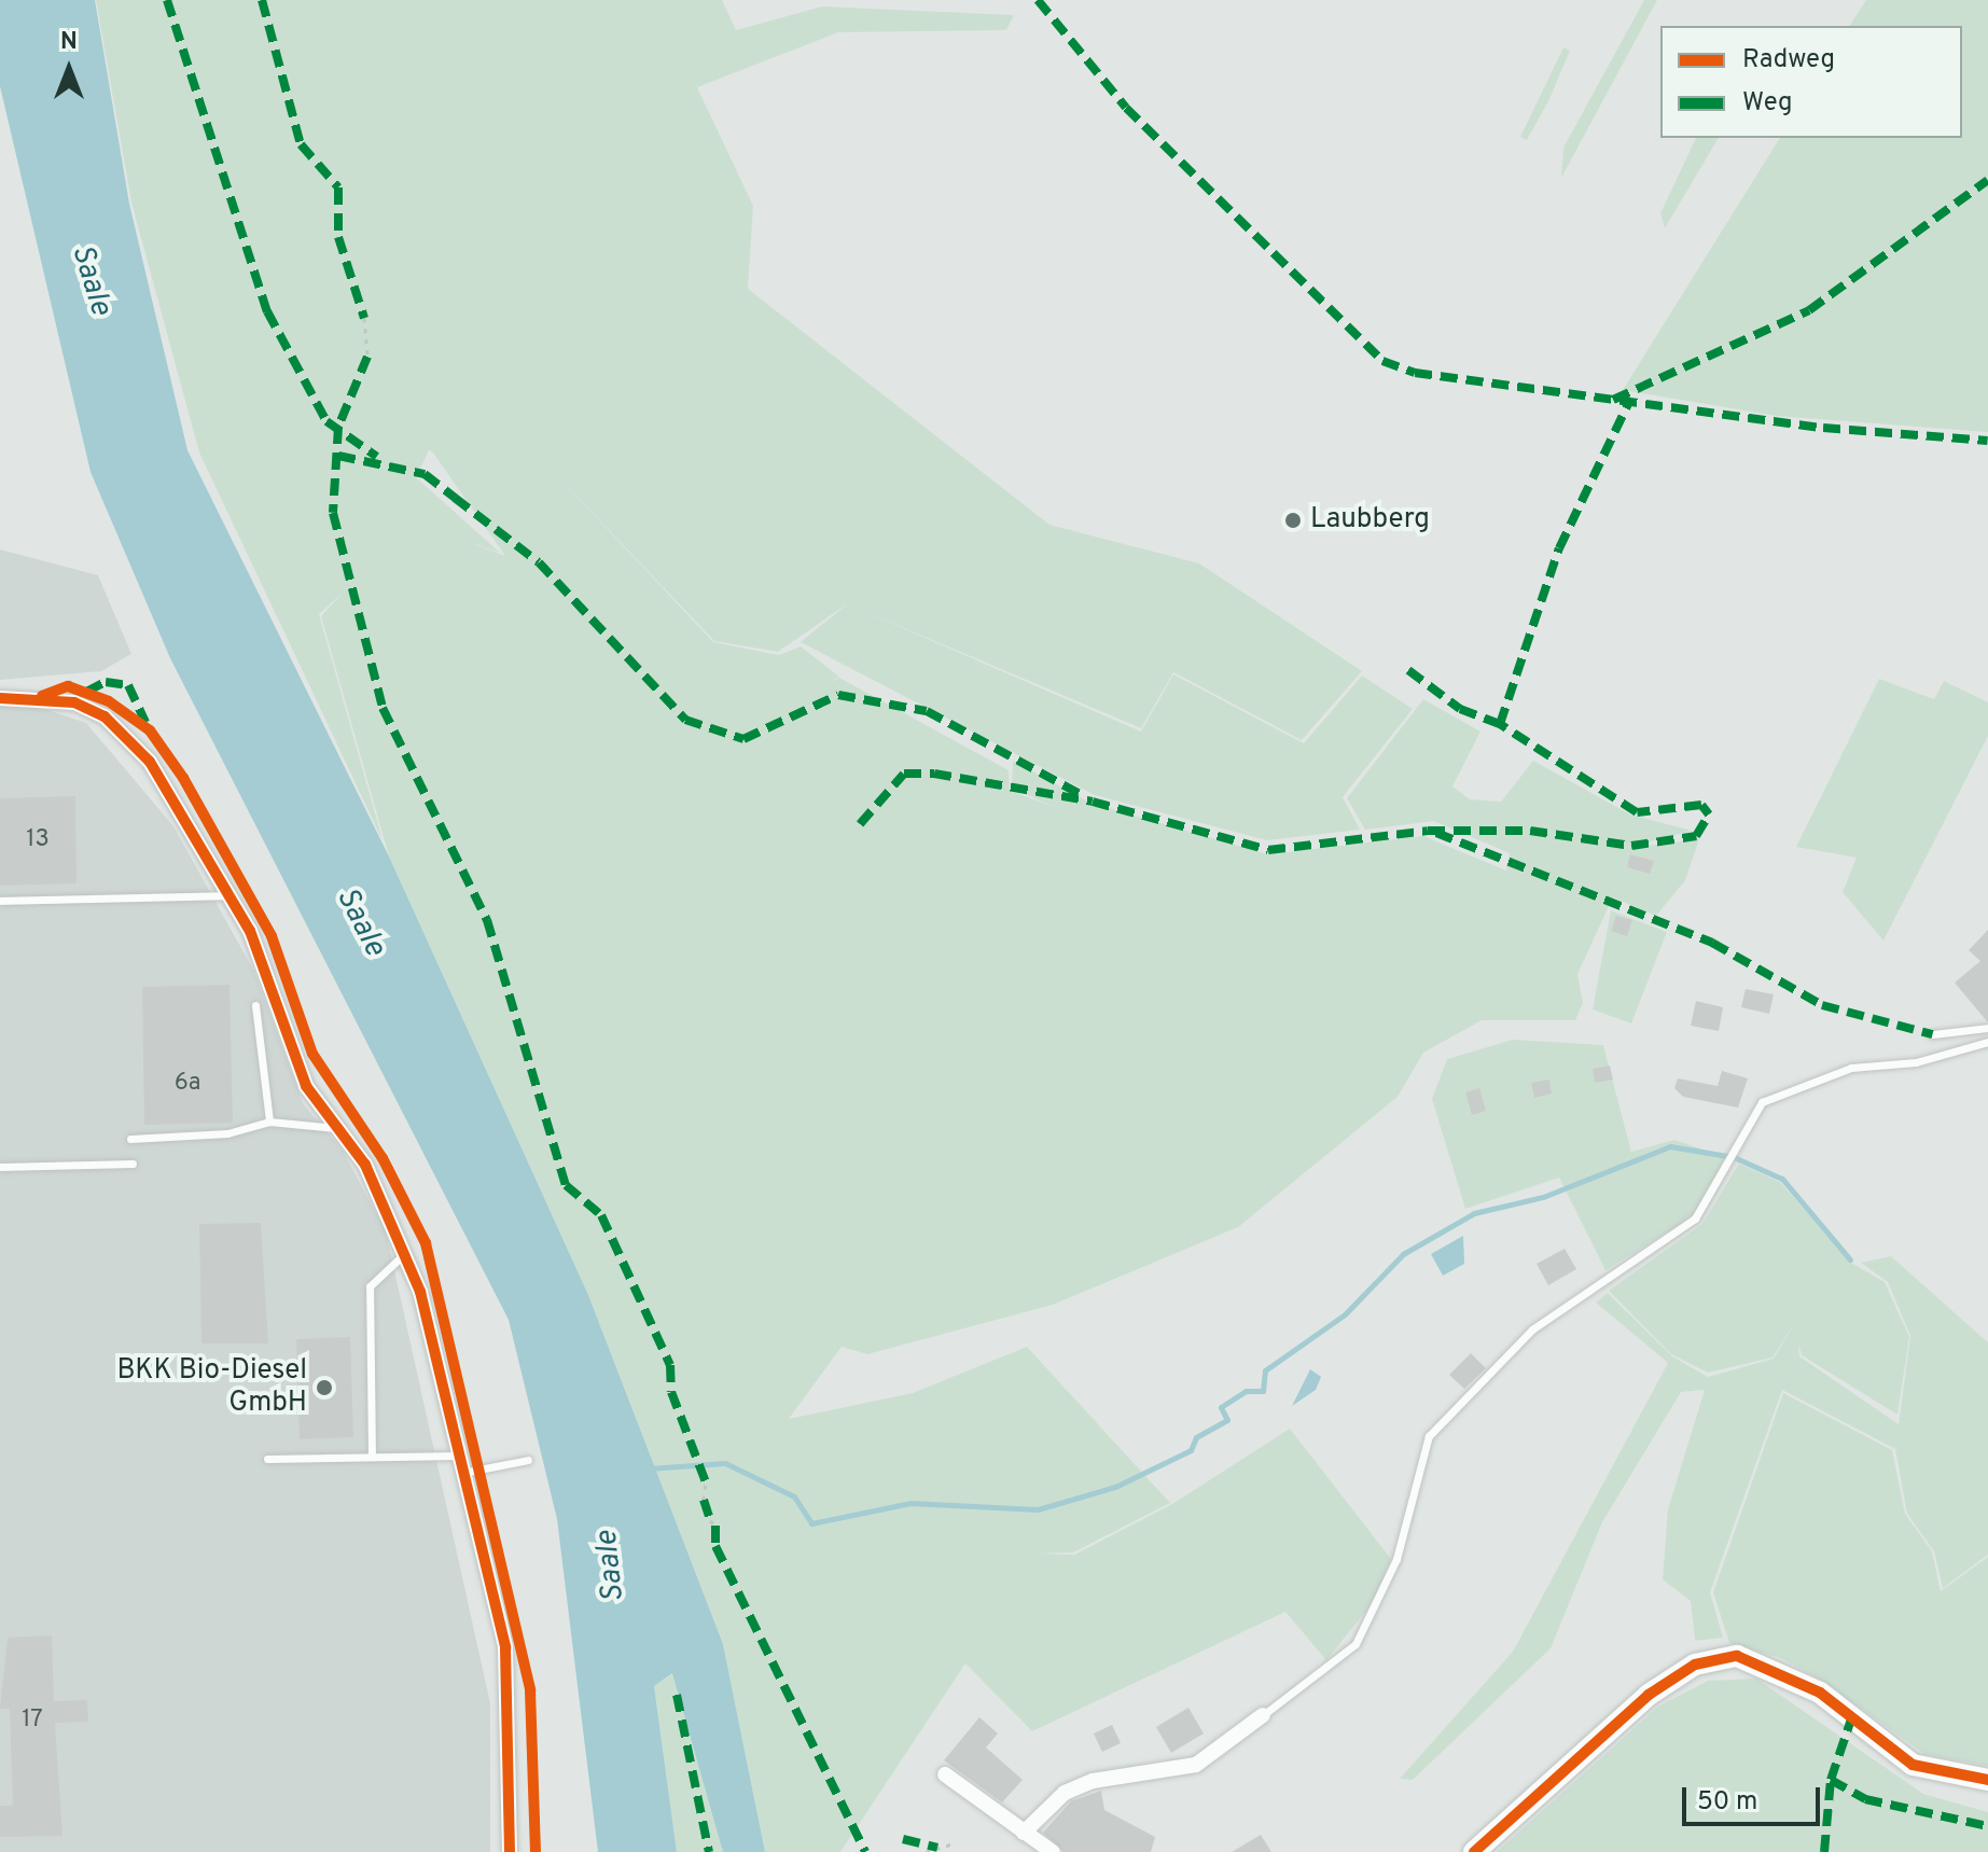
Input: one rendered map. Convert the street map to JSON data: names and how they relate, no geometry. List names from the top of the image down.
{
  "water": ["Saale"],
  "places": ["Laubberg", "BKK Bio-Diesel GmbH"],
  "house_numbers": ["13", "6a", "17"],
  "legend": ["Radweg", "Weg"],
  "scale_bar": "50 m",
  "north": "top"
}
